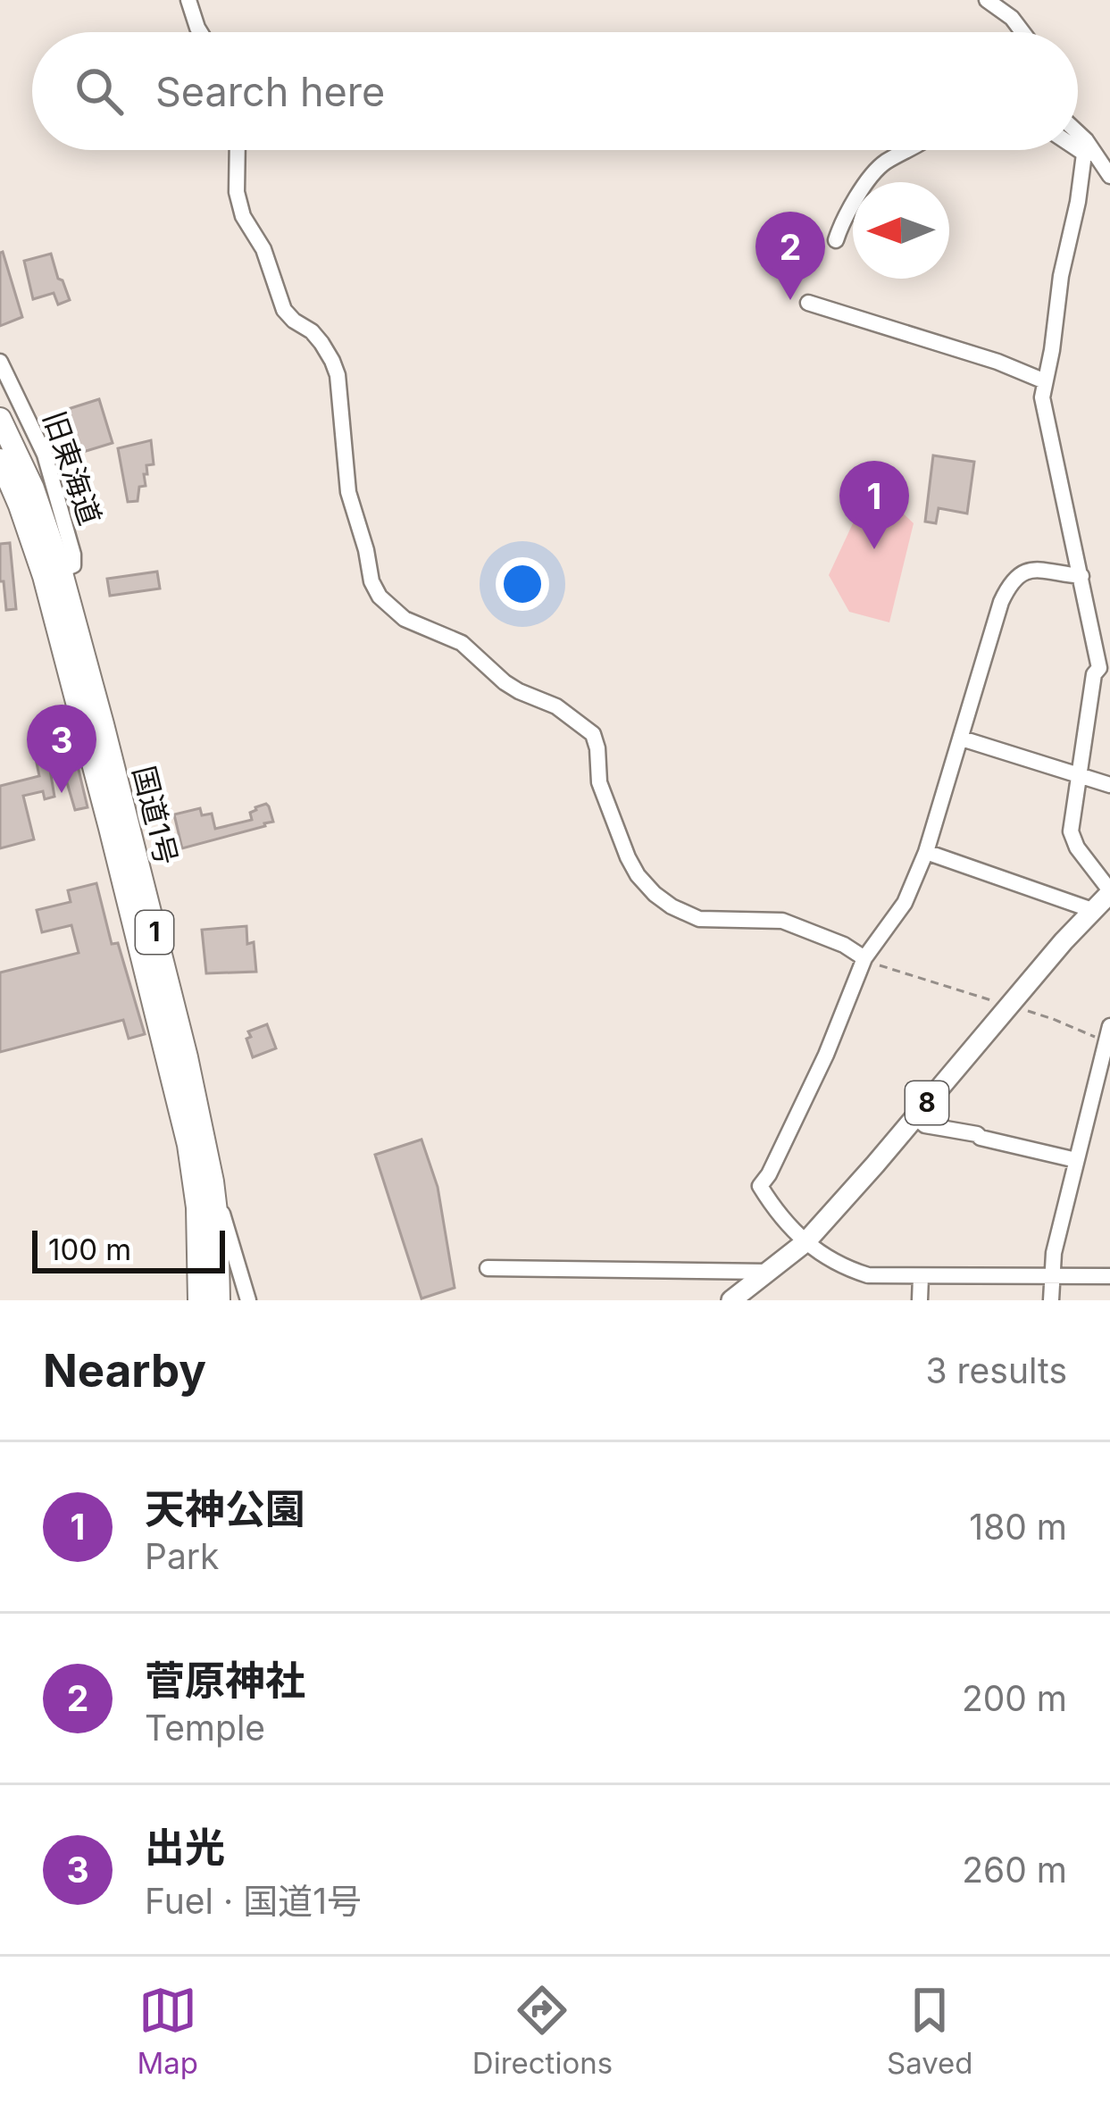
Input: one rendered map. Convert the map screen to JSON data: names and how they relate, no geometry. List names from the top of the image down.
{
  "streets": {
    "highway": ["国道1号", "1"],
    "main road": ["8"],
    "street": ["旧東海道"]
  },
  "crossings": [
    ["旧東海道", "国道1号"]
  ],
  "scale_bar": "100 m",
  "north": "left",
  "page": {
    "search": "Search here",
    "pins": ["2", "1", "3"],
    "scale": "100 m",
    "heading": ["Nearby", "3 results"],
    "list": [
      {
        "mark": "1",
        "name": "天神公園",
        "note": "Park",
        "value": "180 m"
      },
      {
        "mark": "2",
        "name": "菅原神社",
        "note": "Temple",
        "value": "200 m"
      },
      {
        "mark": "3",
        "name": "出光",
        "note": "Fuel · 国道1号",
        "value": "260 m"
      }
    ],
    "nav": ["Map", "Directions", "Saved"]
  }
}
